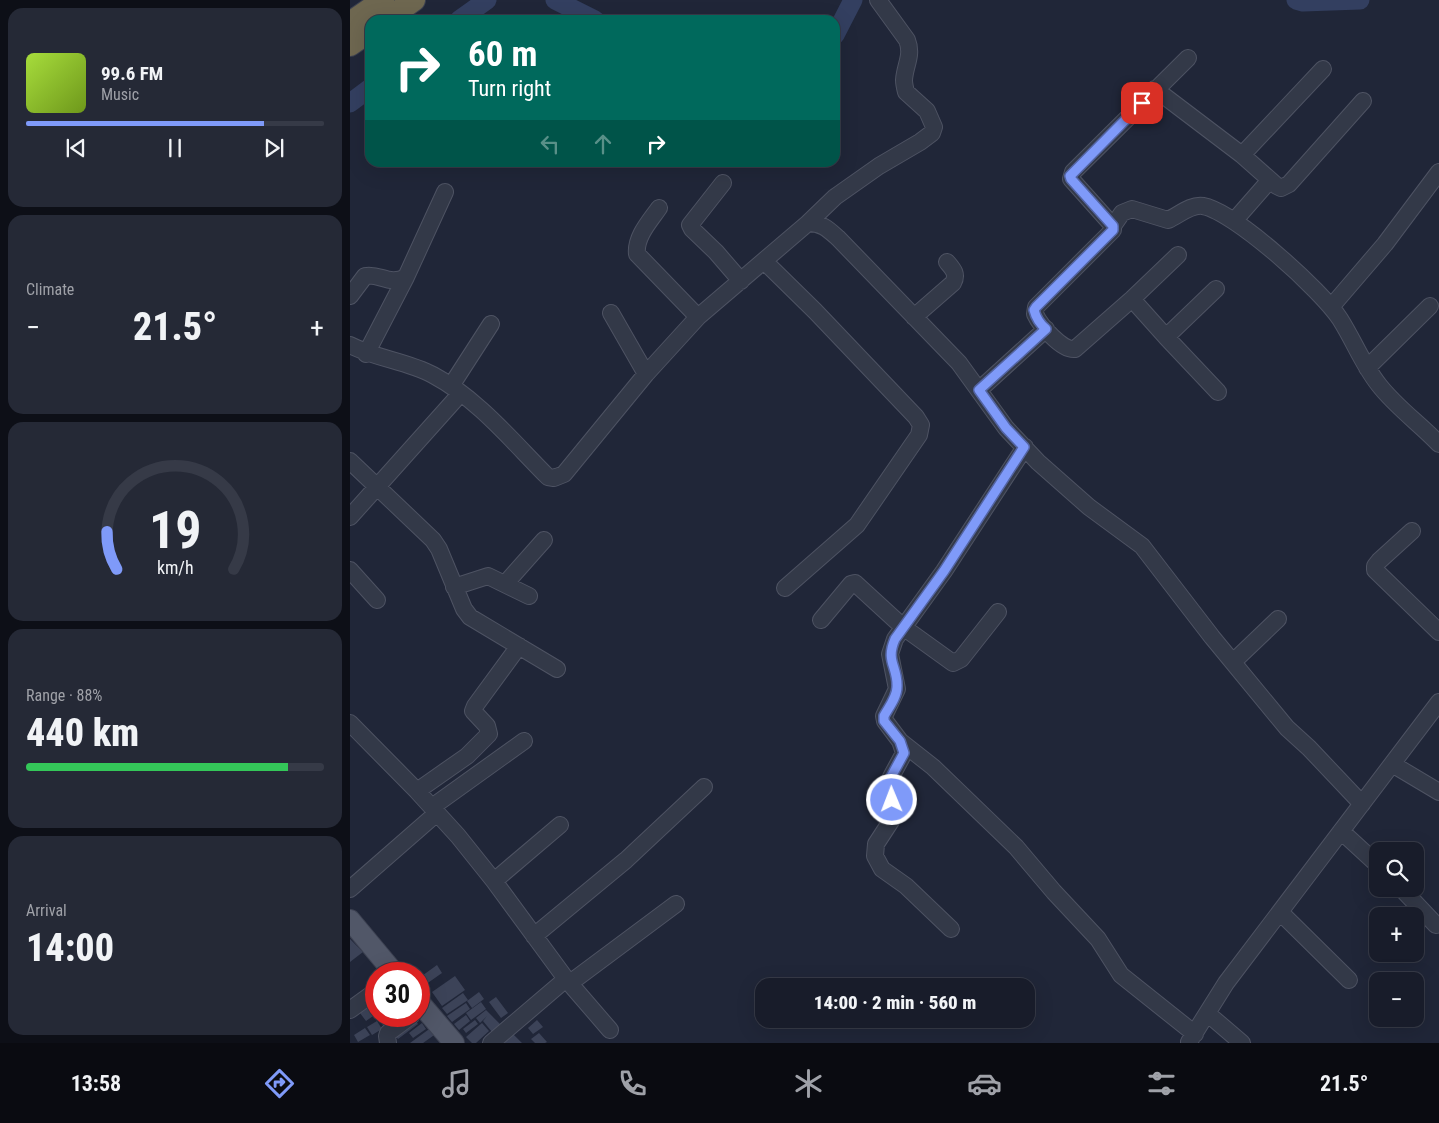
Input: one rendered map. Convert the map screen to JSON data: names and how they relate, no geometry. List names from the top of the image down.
{
  "page": {
    "turn": ["60 m", "Turn right"],
    "song": ["99.6 FM", "Music"],
    "tile": [
      "Climate",
      ["Range · 88%", "440 km"],
      ["Arrival", "14:00"]
    ],
    "heat": ["−", "21.5°", "+"],
    "map_buttons": ["+", "−"],
    "limit": "30",
    "trip": "14:00 · 2 min · 560 m",
    "tabs": ["13:58", "21.5°"],
    "gauge": ["19", "km/h"]
  }
}
